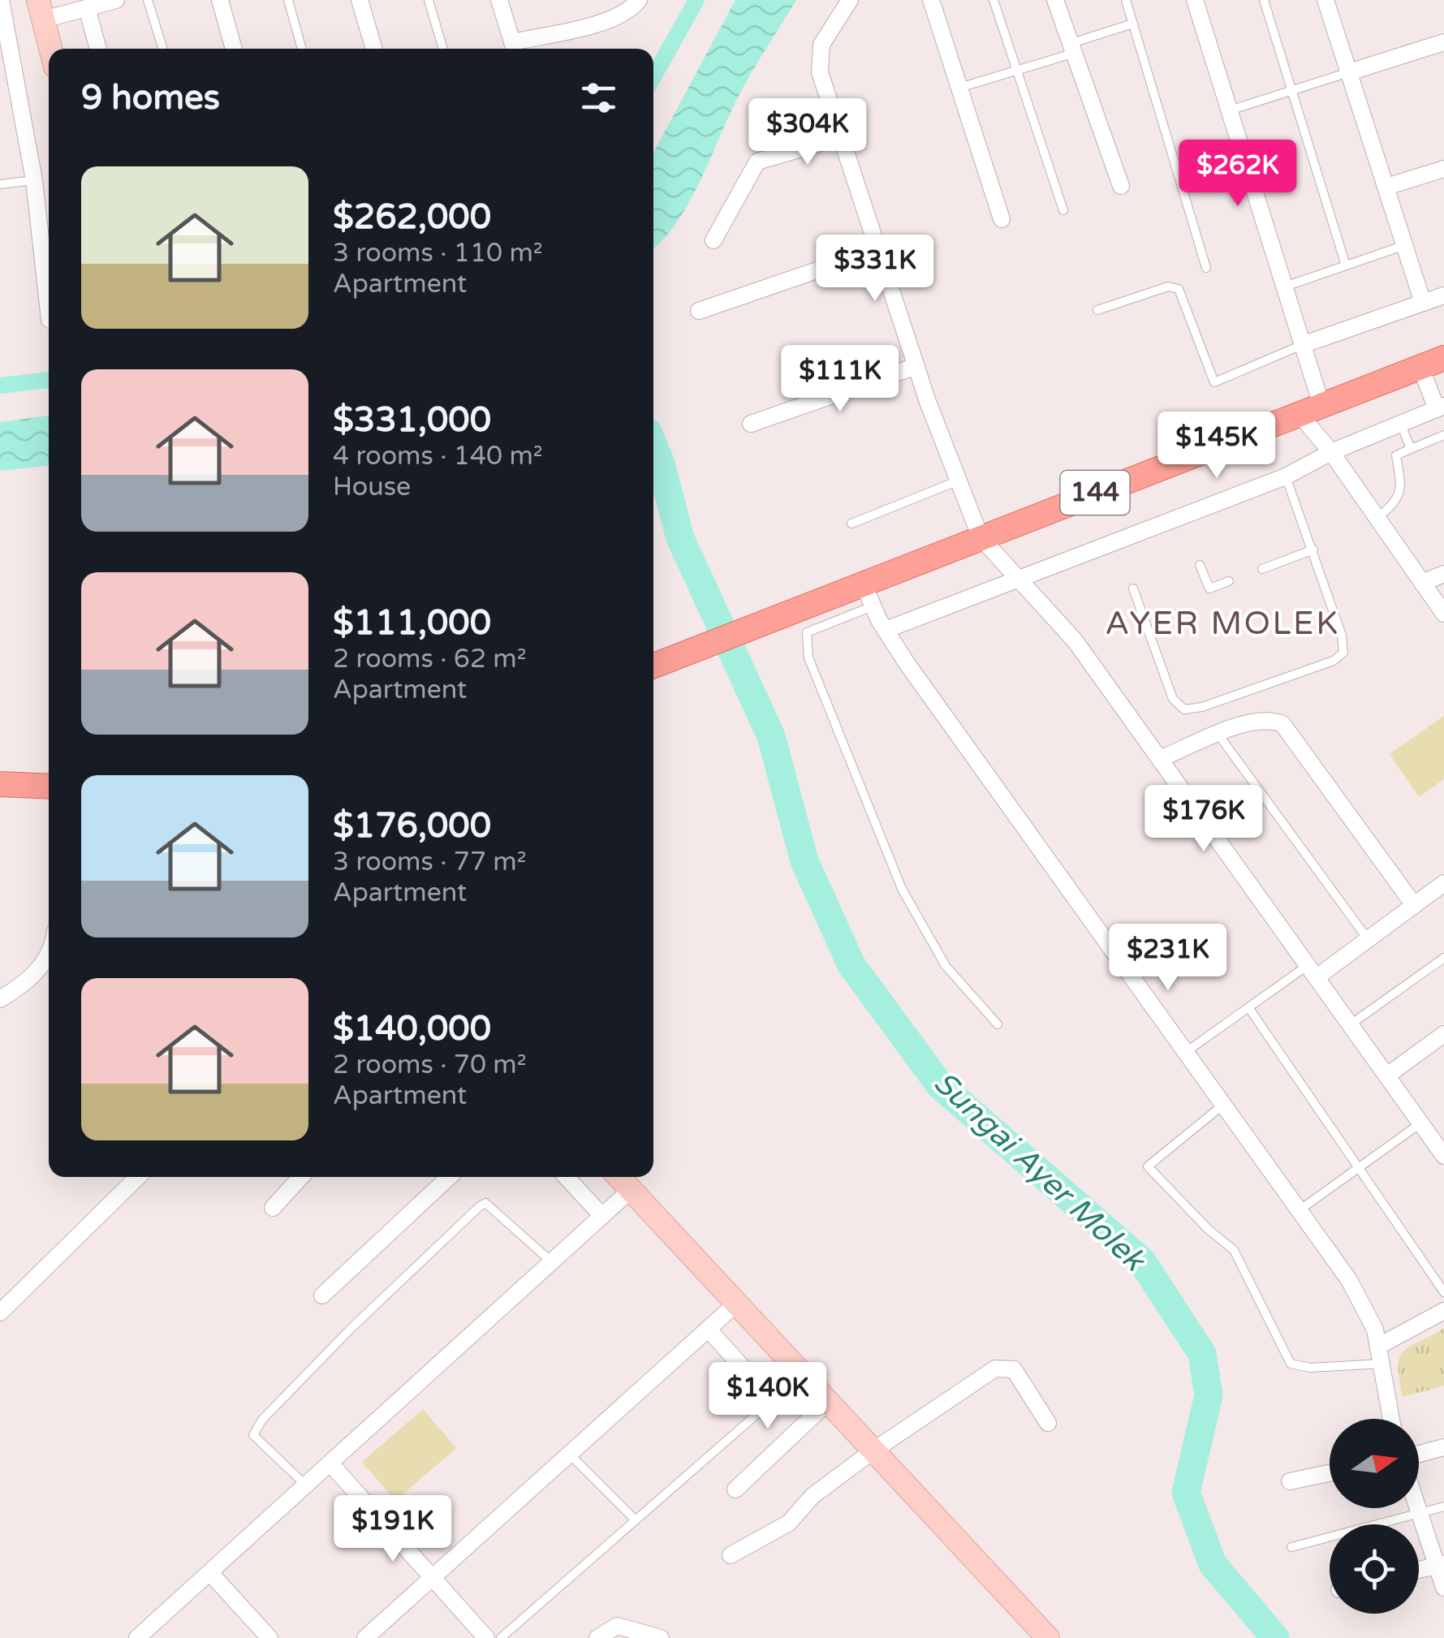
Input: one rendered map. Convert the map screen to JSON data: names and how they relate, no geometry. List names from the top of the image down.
{
  "streets": {
    "main road": ["144"]
  },
  "districts": ["AYER MOLEK"],
  "water": ["Sungai Ayer Molek"],
  "north": "right",
  "page": {
    "heading": "9 homes",
    "price": [
      "$304K",
      "$262K",
      "$331K",
      "$111K",
      "$145K",
      "$176K",
      "$231K",
      "$140K",
      "$191K"
    ],
    "list": [
      {
        "name": "$262,000",
        "note": "3 rooms · 110 m² · Apartment"
      },
      {
        "name": "$331,000",
        "note": "4 rooms · 140 m² · House"
      },
      {
        "name": "$111,000",
        "note": "2 rooms · 62 m² · Apartment"
      },
      {
        "name": "$176,000",
        "note": "3 rooms · 77 m² · Apartment"
      },
      {
        "name": "$140,000",
        "note": "2 rooms · 70 m² · Apartment"
      }
    ]
  }
}
